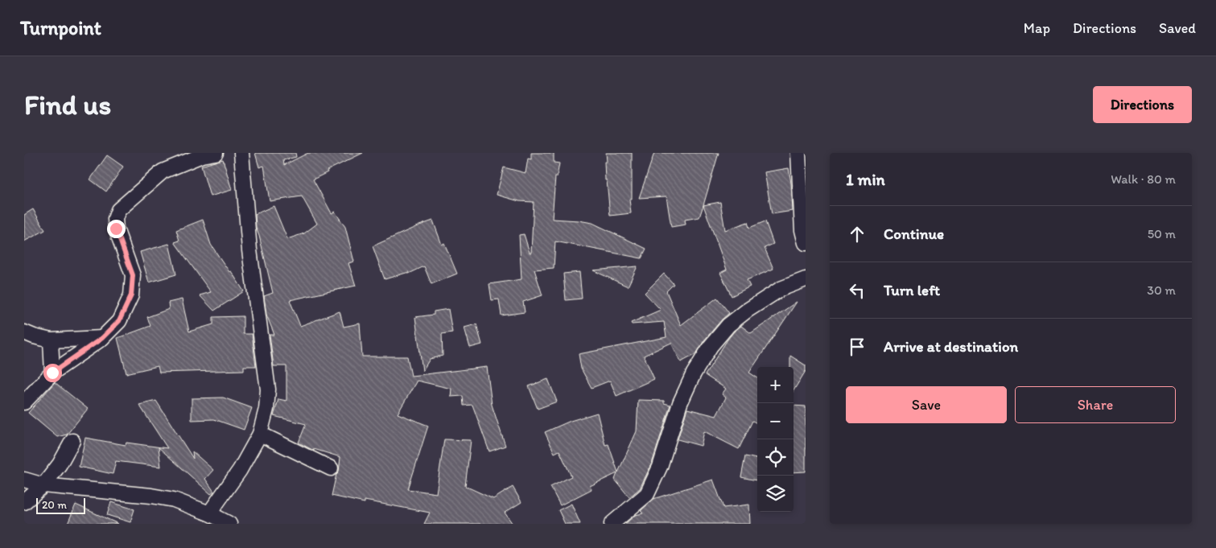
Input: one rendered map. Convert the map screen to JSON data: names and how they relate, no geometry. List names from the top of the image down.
{
  "scale_bar": "20 m",
  "page": {
    "header": "Turnpoint",
    "nav": ["Map", "Directions", "Saved"],
    "buttons": [
      "Directions",
      ["Save", "Share"]
    ],
    "title": "Find us",
    "heading": ["1 min", "Walk · 80 m"],
    "list": [
      ["Continue", "50 m"],
      ["Turn left", "30 m"],
      "Arrive at destination"
    ],
    "map_buttons": ["+", "−"],
    "scale": "20 m"
  }
}
